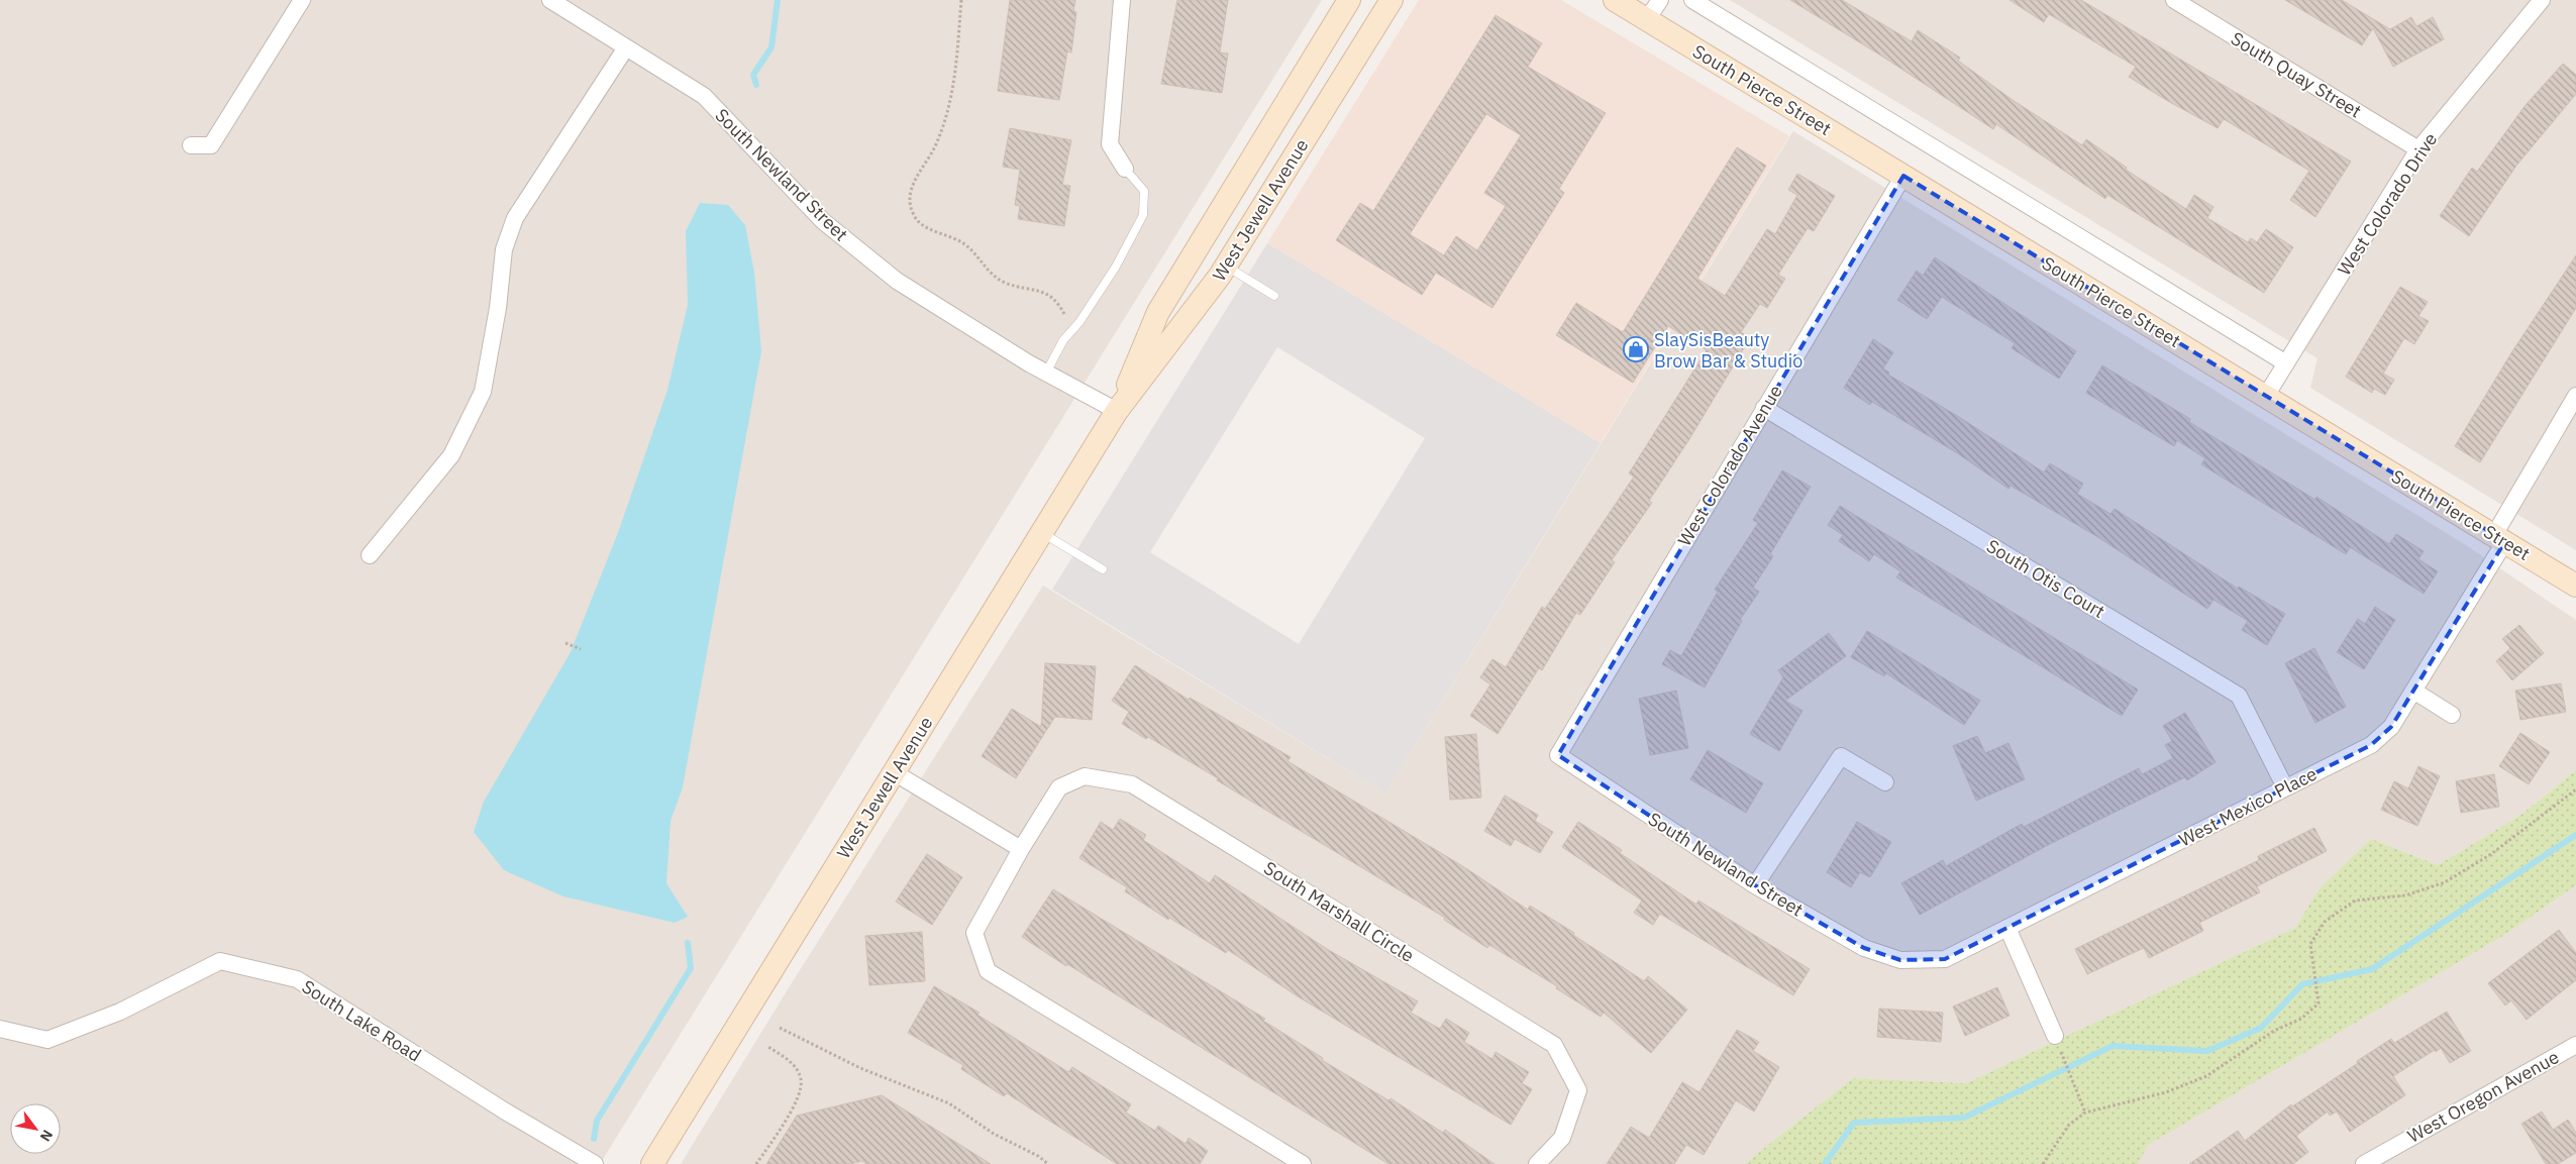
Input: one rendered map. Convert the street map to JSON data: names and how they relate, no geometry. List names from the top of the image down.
{
  "streets": {
    "main road": ["South Pierce Street", "West Jewell Avenue"],
    "street": [
      "South Quay Street",
      "South Newland Street",
      "West Colorado Drive",
      "West Colorado Avenue",
      "South Otis Court",
      "West Mexico Place",
      "South Marshall Circle",
      "South Lake Road",
      "West Oregon Avenue"
    ]
  },
  "crossings": [
    ["South Quay Street", "West Colorado Drive"],
    ["South Pierce Street", "West Colorado Drive"],
    ["South Pierce Street", "West Colorado Avenue"],
    ["South Pierce Street", "West Mexico Place"],
    ["South Newland Street", "West Jewell Avenue"],
    ["South Newland Street", "West Colorado Avenue"],
    ["South Newland Street", "West Mexico Place"],
    ["West Colorado Avenue", "South Otis Court"],
    ["South Otis Court", "West Mexico Place"]
  ],
  "places": {
    "shop": ["SlaySisBeauty Brow Bar & Studio"]
  },
  "north": "bottom right"
}
